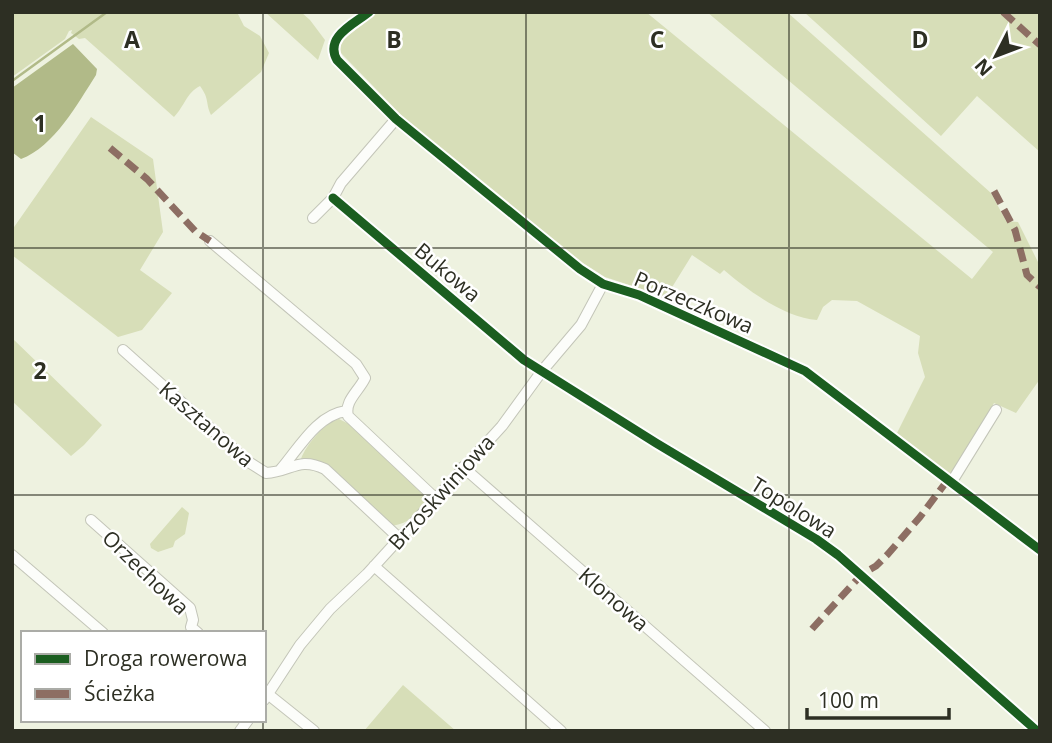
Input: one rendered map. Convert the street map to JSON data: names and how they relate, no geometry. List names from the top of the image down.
{
  "streets": {
    "street": [
      "Bukowa",
      "Porzeczkowa",
      "Kasztanowa",
      "Brzoskwiniowa",
      "Topolowa",
      "Orzechowa",
      "Klonowa"
    ]
  },
  "crossings": [
    ["Bukowa", "Brzoskwiniowa"],
    ["Bukowa", "Topolowa"],
    ["Porzeczkowa", "Brzoskwiniowa"],
    ["Kasztanowa", "Brzoskwiniowa"],
    ["Brzoskwiniowa", "Topolowa"],
    ["Brzoskwiniowa", "Klonowa"]
  ],
  "legend": ["Droga rowerowa", "Ścieżka"],
  "scale_bar": "100 m",
  "north": "bottom left",
  "grid": {
    "columns": [
      "A",
      "B",
      "C",
      "D"
    ],
    "rows": ["1", "2"]
  }
}
